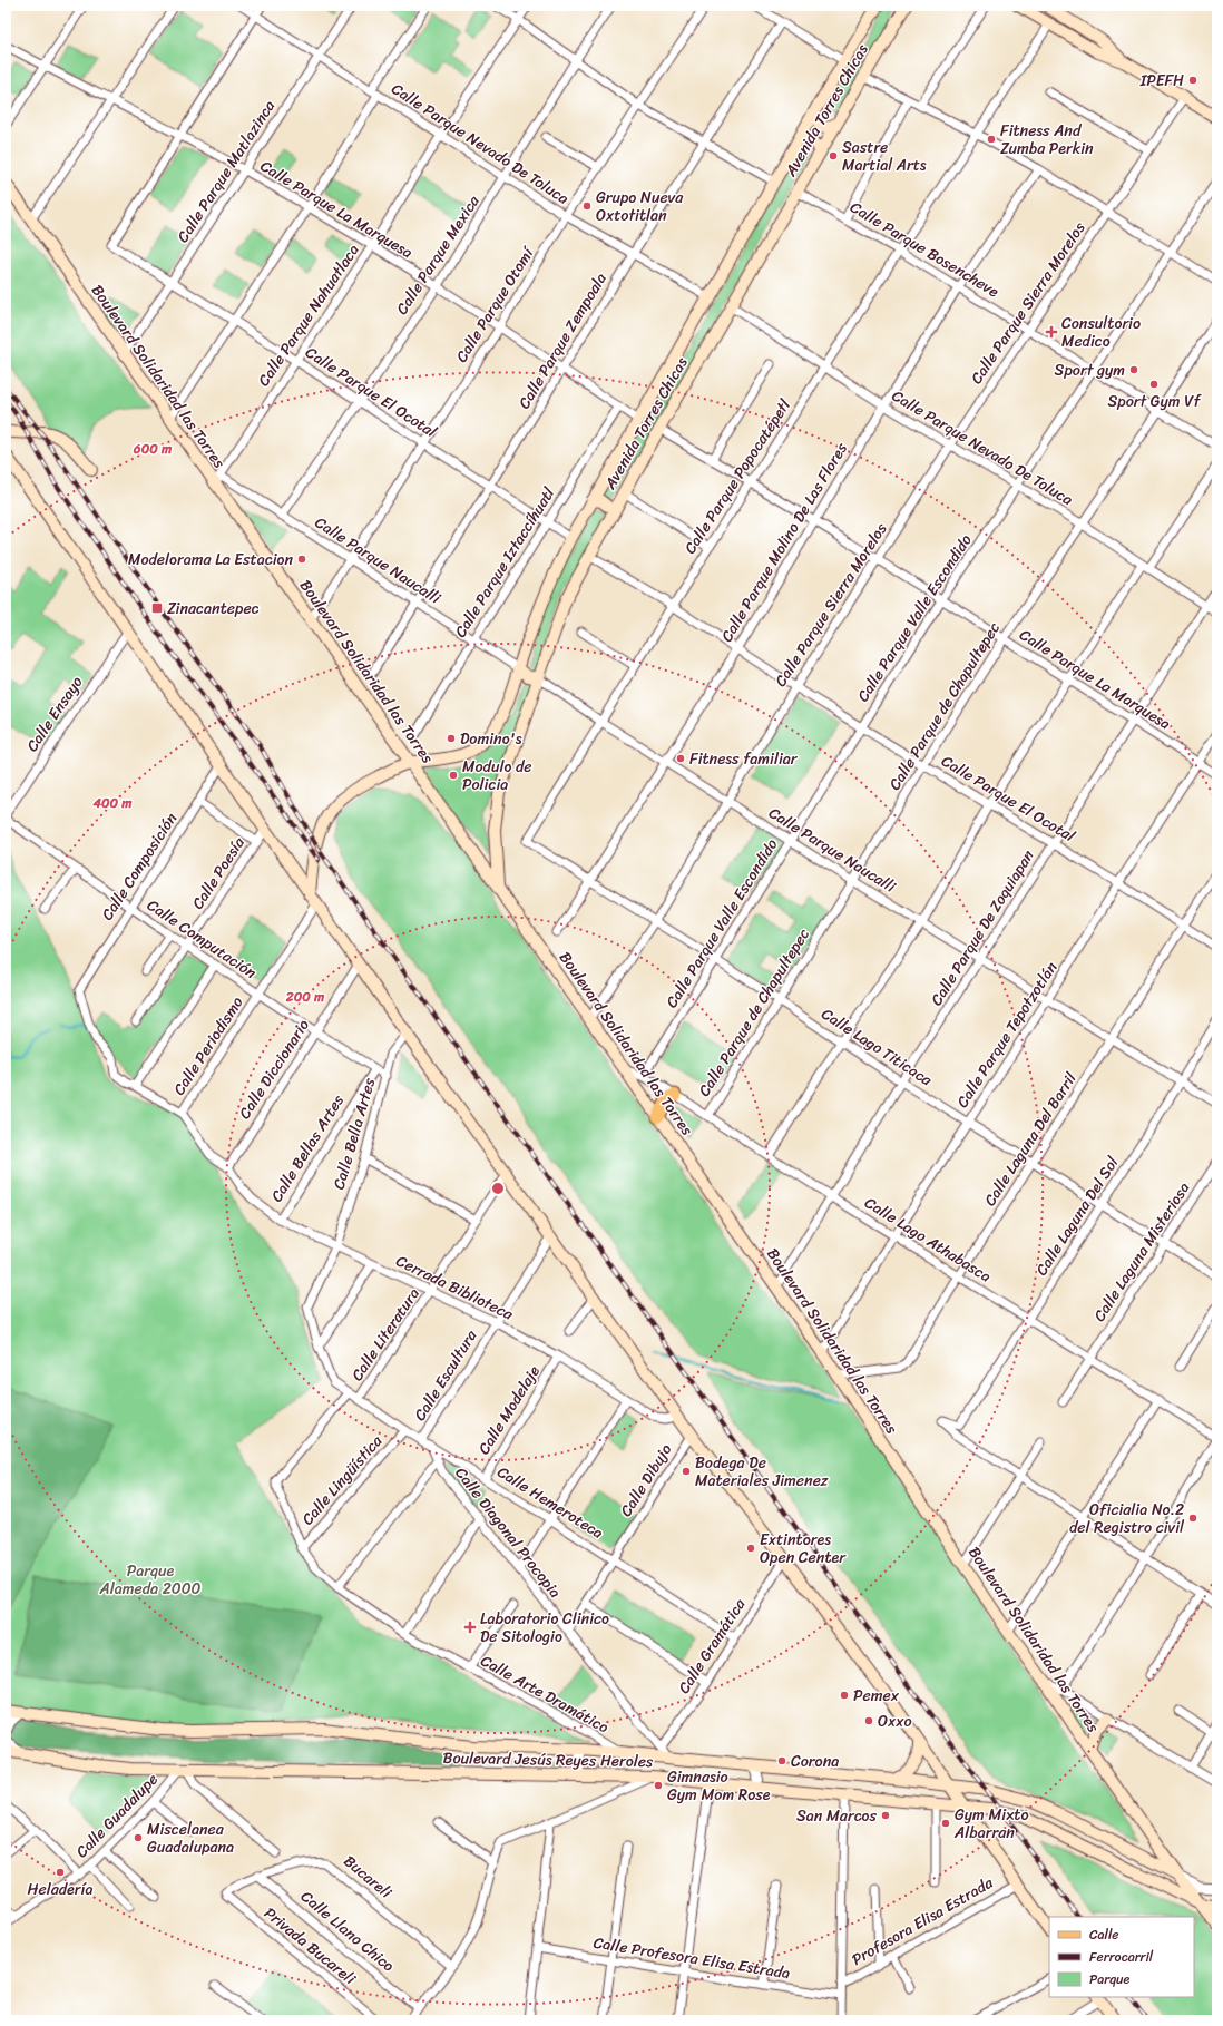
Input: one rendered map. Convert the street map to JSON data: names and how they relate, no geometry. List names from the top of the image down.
{
  "streets": {
    "main road": ["Avenida Torres Chicas", "Boulevard Solidaridad las Torres", "Boulevard Jesús Reyes Heroles"],
    "street": [
      "Calle Parque Nevado De Toluca",
      "Calle Parque Matlazinca",
      "Calle Parque La Marquesa",
      "Calle Parque Bosencheve",
      "Calle Parque Mexica",
      "Calle Parque Sierra Morelos",
      "Calle Parque Otomí",
      "Calle Parque Nahuatlaca",
      "Calle Parque Zempoala",
      "Calle Parque El Ocotal",
      "Calle Parque Popocatépetl",
      "Calle Parque Molino De Las Flores",
      "Calle Parque Naucalli",
      "Calle Parque Iztaccíhuatl",
      "Calle Parque Valle Escondido",
      "Calle Parque de Chapultepec",
      "Calle Ensayo",
      "Calle Composición",
      "Calle Poesía",
      "Calle Parque De Zoquiapan",
      "Calle Computación",
      "Calle Parque Tepotzotlán",
      "Calle Periodismo",
      "Calle Lago Titicaca",
      "Calle Diccionario",
      "Calle Bella Artes",
      "Calle Laguna Del Barril",
      "Calle Bellas Artes",
      "Calle Laguna Del Sol",
      "Calle Lago Athabasca",
      "Calle Laguna Misteriosa",
      "Cerrada Biblioteca",
      "Calle Literatura",
      "Calle Escultura",
      "Calle Modelaje",
      "Calle Lingüística",
      "Calle Dibujo",
      "Calle Hemeroteca",
      "Calle Diagonal Procopia",
      "Calle Gramática",
      "Calle Arte Dramático",
      "Calle Guadalupe",
      "Bucareli",
      "Profesora Elisa Estrada",
      "Calle Llano Chico",
      "Privada Bucareli",
      "Calle Profesora Elisa Estrada"
    ]
  },
  "crossings": [
    ["Avenida Torres Chicas", "Calle Parque Nevado De Toluca"],
    ["Avenida Torres Chicas", "Calle Parque La Marquesa"],
    ["Avenida Torres Chicas", "Calle Parque Bosencheve"],
    ["Avenida Torres Chicas", "Boulevard Solidaridad las Torres"],
    ["Avenida Torres Chicas", "Calle Parque El Ocotal"],
    ["Avenida Torres Chicas", "Calle Parque Naucalli"],
    ["Avenida Torres Chicas", "Calle Periodismo"],
    ["Calle Parque Nevado De Toluca", "Calle Parque Matlazinca"],
    ["Calle Parque Nevado De Toluca", "Calle Parque Mexica"],
    ["Calle Parque Nevado De Toluca", "Calle Parque Sierra Morelos"],
    ["Calle Parque Nevado De Toluca", "Calle Parque Otomí"],
    ["Calle Parque Nevado De Toluca", "Calle Parque Nahuatlaca"],
    ["Calle Parque Nevado De Toluca", "Calle Parque Zempoala"],
    ["Calle Parque Nevado De Toluca", "Calle Parque Popocatépetl"],
    ["Calle Parque Nevado De Toluca", "Calle Parque Molino De Las Flores"],
    ["Calle Parque Nevado De Toluca", "Calle Parque Valle Escondido"],
    ["Calle Parque Nevado De Toluca", "Calle Parque de Chapultepec"],
    ["Calle Parque Nevado De Toluca", "Calle Parque De Zoquiapan"],
    ["Calle Parque Matlazinca", "Calle Parque La Marquesa"],
    ["Calle Parque Matlazinca", "Boulevard Solidaridad las Torres"],
    ["Calle Parque Matlazinca", "Calle Parque El Ocotal"],
    ["Calle Parque La Marquesa", "Calle Parque Mexica"],
    ["Calle Parque La Marquesa", "Calle Parque Sierra Morelos"],
    ["Calle Parque La Marquesa", "Calle Parque Otomí"],
    ["Calle Parque La Marquesa", "Calle Parque Nahuatlaca"],
    ["Calle Parque La Marquesa", "Calle Parque Zempoala"],
    ["Calle Parque La Marquesa", "Calle Parque El Ocotal"],
    ["Calle Parque La Marquesa", "Calle Parque Popocatépetl"],
    ["Calle Parque La Marquesa", "Calle Parque Molino De Las Flores"],
    ["Calle Parque La Marquesa", "Calle Parque Iztaccíhuatl"],
    ["Calle Parque La Marquesa", "Calle Parque Valle Escondido"],
    ["Calle Parque La Marquesa", "Calle Parque de Chapultepec"],
    ["Calle Parque La Marquesa", "Calle Parque De Zoquiapan"],
    ["Calle Parque La Marquesa", "Calle Parque Tepotzotlán"],
    ["Calle Parque Bosencheve", "Calle Parque Sierra Morelos"],
    ["Calle Parque Bosencheve", "Calle Parque Popocatépetl"],
    ["Calle Parque Bosencheve", "Calle Parque Molino De Las Flores"],
    ["Calle Parque Bosencheve", "Calle Parque Valle Escondido"],
    ["Calle Parque Bosencheve", "Calle Parque de Chapultepec"],
    ["Calle Parque Mexica", "Calle Parque El Ocotal"],
    ["Calle Parque Mexica", "Calle Parque Naucalli"],
    ["Calle Parque Sierra Morelos", "Boulevard Solidaridad las Torres"],
    ["Calle Parque Sierra Morelos", "Calle Parque El Ocotal"],
    ["Calle Parque Sierra Morelos", "Calle Parque Naucalli"],
    ["Calle Parque Sierra Morelos", "Calle Lago Titicaca"],
    ["Calle Parque Otomí", "Boulevard Solidaridad las Torres"],
    ["Calle Parque Otomí", "Calle Parque El Ocotal"],
    ["Calle Parque Otomí", "Calle Parque Naucalli"],
    ["Calle Parque Nahuatlaca", "Boulevard Solidaridad las Torres"],
    ["Calle Parque Nahuatlaca", "Calle Parque El Ocotal"],
    ["Calle Parque Nahuatlaca", "Calle Parque Naucalli"],
    ["Calle Parque Zempoala", "Calle Parque El Ocotal"],
    ["Calle Parque Zempoala", "Calle Parque Naucalli"],
    ["Boulevard Solidaridad las Torres", "Calle Parque Naucalli"],
    ["Boulevard Solidaridad las Torres", "Calle Parque De Zoquiapan"],
    ["Boulevard Solidaridad las Torres", "Calle Parque Tepotzotlán"],
    ["Boulevard Solidaridad las Torres", "Calle Laguna Del Barril"],
    ["Boulevard Solidaridad las Torres", "Calle Lago Athabasca"],
    ["Boulevard Solidaridad las Torres", "Boulevard Jesús Reyes Heroles"],
    ["Calle Parque El Ocotal", "Calle Parque Popocatépetl"],
    ["Calle Parque El Ocotal", "Calle Parque Molino De Las Flores"],
    ["Calle Parque El Ocotal", "Calle Parque Iztaccíhuatl"],
    ["Calle Parque El Ocotal", "Calle Parque Valle Escondido"],
    ["Calle Parque El Ocotal", "Calle Parque de Chapultepec"],
    ["Calle Parque El Ocotal", "Calle Parque De Zoquiapan"],
    ["Calle Parque El Ocotal", "Calle Parque Tepotzotlán"],
    ["Calle Parque El Ocotal", "Calle Laguna Del Barril"],
    ["Calle Parque Popocatépetl", "Calle Parque Naucalli"],
    ["Calle Parque Popocatépetl", "Calle Lago Titicaca"],
    ["Calle Parque Molino De Las Flores", "Calle Parque Naucalli"],
    ["Calle Parque Molino De Las Flores", "Calle Lago Titicaca"],
    ["Calle Parque Naucalli", "Calle Parque Iztaccíhuatl"],
    ["Calle Parque Naucalli", "Calle Parque Valle Escondido"],
    ["Calle Parque Naucalli", "Calle Parque de Chapultepec"],
    ["Calle Parque Naucalli", "Calle Parque De Zoquiapan"],
    ["Calle Parque Naucalli", "Calle Parque Tepotzotlán"],
    ["Calle Parque Naucalli", "Calle Laguna Del Barril"],
    ["Calle Parque Naucalli", "Calle Laguna Del Sol"],
    ["Calle Parque Valle Escondido", "Calle Lago Titicaca"],
    ["Calle Parque Valle Escondido", "Calle Lago Athabasca"],
    ["Calle Parque de Chapultepec", "Calle Lago Titicaca"],
    ["Calle Parque de Chapultepec", "Calle Lago Athabasca"],
    ["Calle Composición", "Calle Computación"],
    ["Calle Poesía", "Calle Computación"],
    ["Calle Parque De Zoquiapan", "Calle Lago Titicaca"],
    ["Calle Parque De Zoquiapan", "Calle Lago Athabasca"],
    ["Calle Computación", "Calle Periodismo"],
    ["Calle Computación", "Calle Diccionario"],
    ["Calle Computación", "Calle Bella Artes"],
    ["Calle Computación", "Calle Bellas Artes"],
    ["Calle Parque Tepotzotlán", "Calle Lago Titicaca"],
    ["Calle Parque Tepotzotlán", "Calle Lago Athabasca"],
    ["Calle Periodismo", "Cerrada Biblioteca"],
    ["Calle Lago Titicaca", "Calle Laguna Del Barril"],
    ["Calle Lago Titicaca", "Calle Laguna Del Sol"],
    ["Calle Lago Titicaca", "Calle Laguna Misteriosa"],
    ["Calle Diccionario", "Cerrada Biblioteca"],
    ["Calle Bella Artes", "Cerrada Biblioteca"],
    ["Calle Bella Artes", "Calle Hemeroteca"],
    ["Calle Laguna Del Barril", "Calle Lago Athabasca"],
    ["Calle Bellas Artes", "Cerrada Biblioteca"],
    ["Calle Laguna Del Sol", "Calle Lago Athabasca"],
    ["Calle Lago Athabasca", "Calle Laguna Misteriosa"],
    ["Cerrada Biblioteca", "Calle Literatura"],
    ["Cerrada Biblioteca", "Calle Escultura"],
    ["Cerrada Biblioteca", "Calle Modelaje"],
    ["Calle Literatura", "Calle Hemeroteca"],
    ["Calle Literatura", "Calle Arte Dramático"],
    ["Calle Escultura", "Calle Hemeroteca"],
    ["Calle Modelaje", "Calle Hemeroteca"],
    ["Calle Lingüística", "Calle Hemeroteca"],
    ["Calle Lingüística", "Calle Arte Dramático"],
    ["Calle Dibujo", "Calle Hemeroteca"],
    ["Calle Dibujo", "Calle Diagonal Procopia"],
    ["Calle Hemeroteca", "Calle Diagonal Procopia"],
    ["Calle Hemeroteca", "Calle Gramática"],
    ["Calle Diagonal Procopia", "Calle Gramática"],
    ["Calle Diagonal Procopia", "Boulevard Jesús Reyes Heroles"],
    ["Calle Arte Dramático", "Boulevard Jesús Reyes Heroles"],
    ["Boulevard Jesús Reyes Heroles", "Calle Guadalupe"],
    ["Bucareli", "Calle Llano Chico"],
    ["Bucareli", "Privada Bucareli"]
  ],
  "parks": ["Parque Alameda 2000"],
  "places": {
    "other": [
      "IPEFH",
      "Fitness And Zumba Perkin",
      "Sastre Martial Arts",
      "Grupo Nueva Oxtotitlan",
      "Sport gym",
      "Sport Gym Vf",
      "Modelorama La Estacion",
      "Domino's",
      "Fitness familiar",
      "Modulo de Policia",
      "Bodega De Materiales Jimenez",
      "Oficialia No.2 del Registro civil",
      "Extintores Open Center",
      "Pemex",
      "Oxxo",
      "Corona",
      "Gimnasio Gym Mom Rose",
      "San Marcos",
      "Gym Mixto Albarran",
      "Miscelanea Guadalupana",
      "Heladería"
    ],
    "health": ["Consultorio Medico", "Laboratorio Clinico De Sitologio"],
    "transit": ["Zinacantepec"]
  },
  "legend": ["Calle", "Ferrocarril", "Parque"],
  "rings": ["600 m", "400 m", "200 m"]
}
